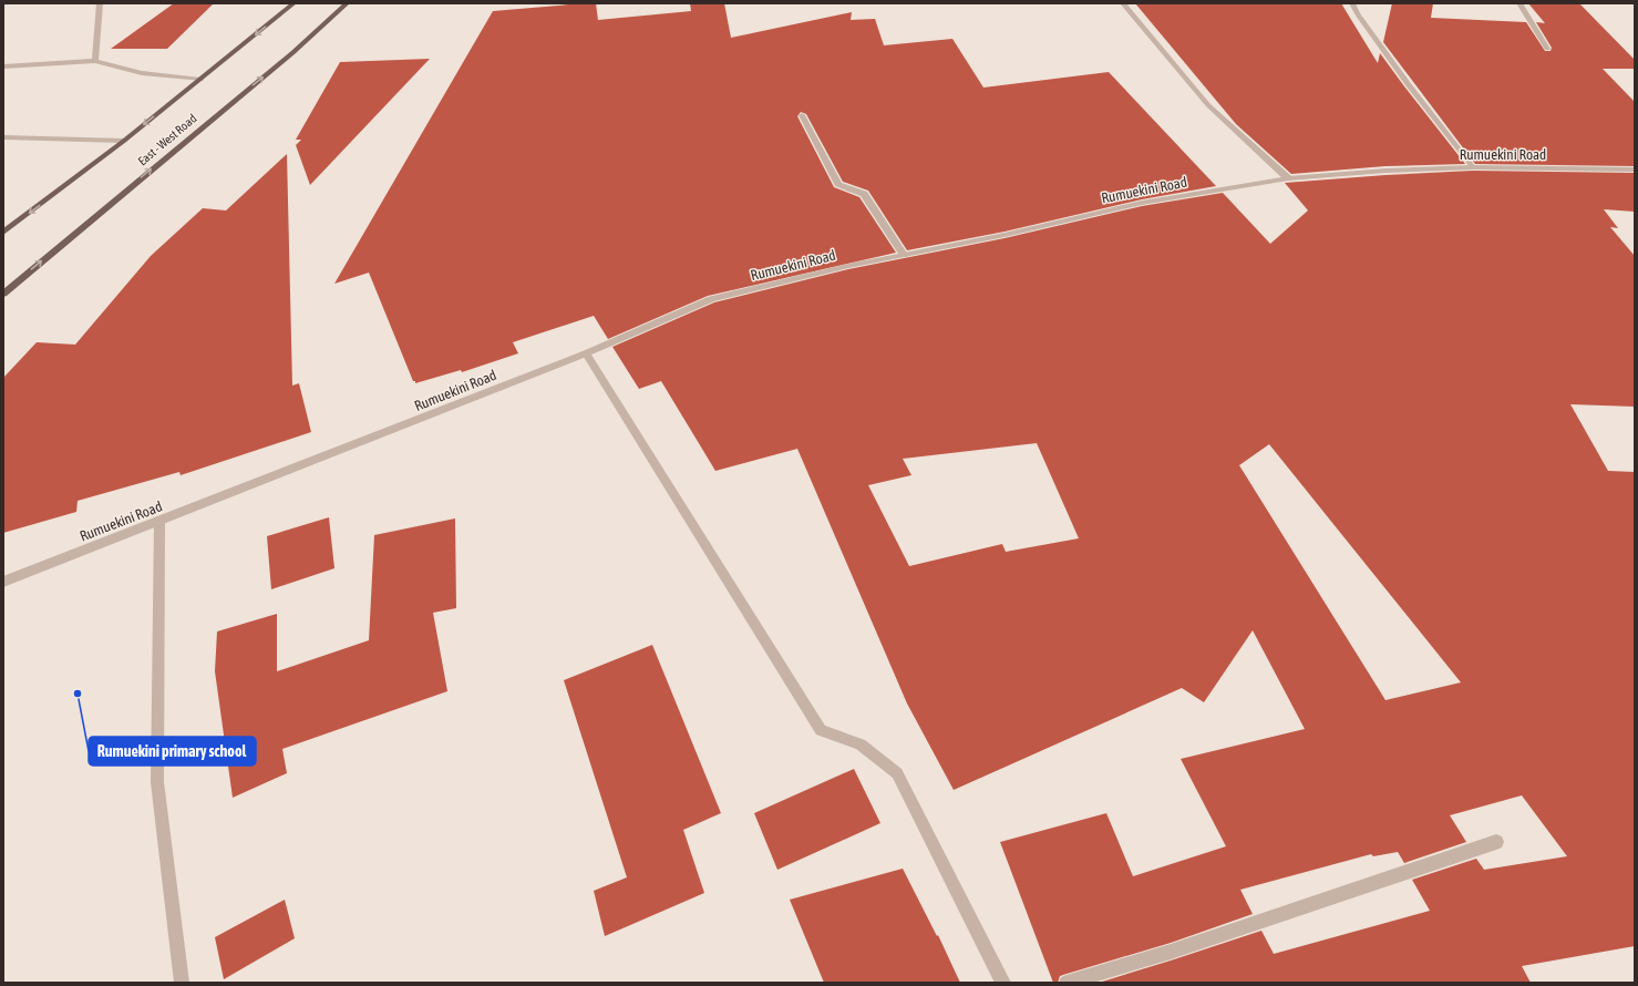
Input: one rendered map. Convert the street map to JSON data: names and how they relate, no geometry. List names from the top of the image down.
{
  "streets": {
    "main road": ["East - West Road"],
    "street": ["Rumuekini Road"]
  },
  "places": ["Rumuekini primary school"]
}
